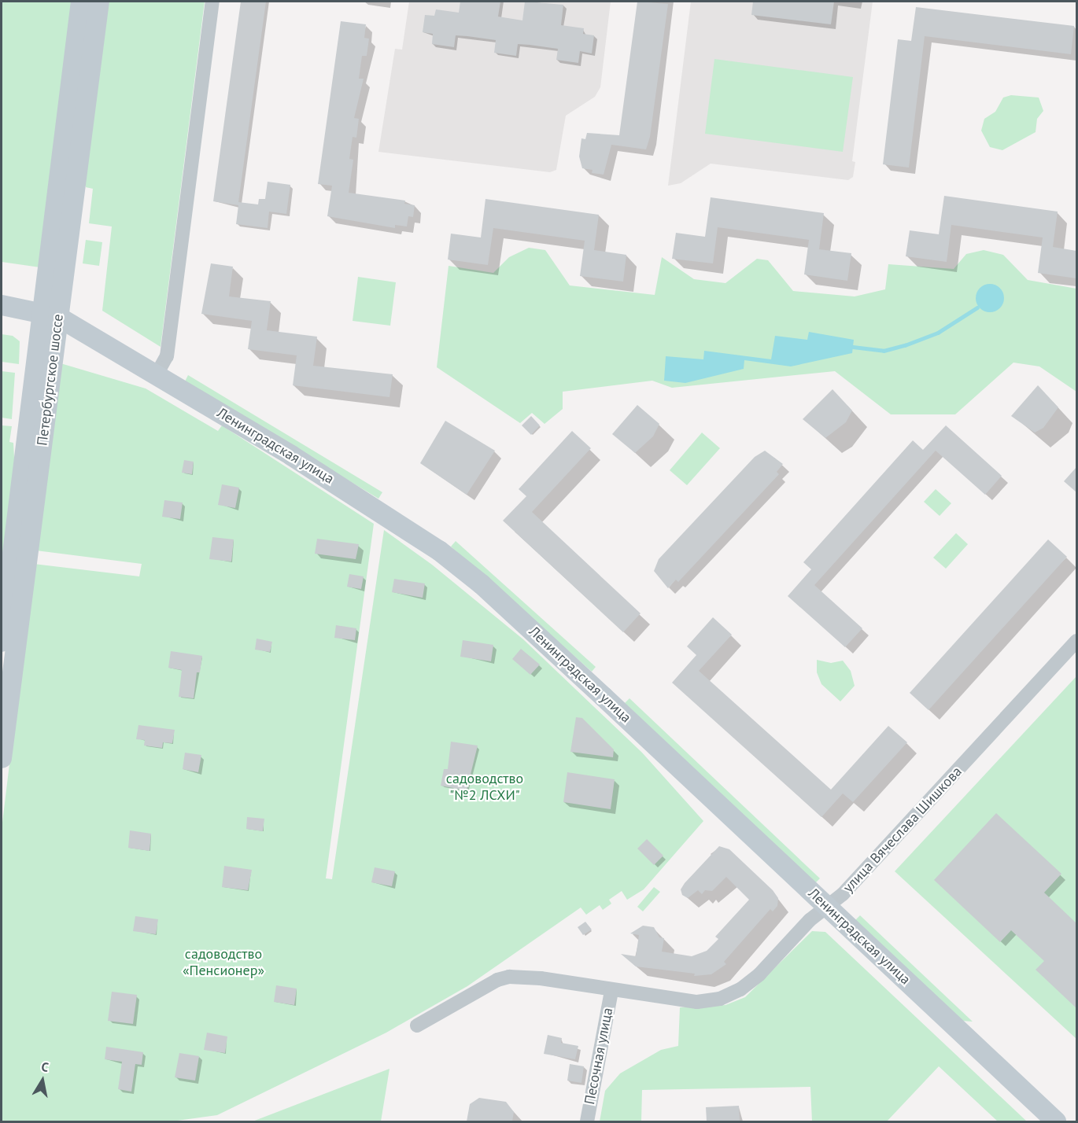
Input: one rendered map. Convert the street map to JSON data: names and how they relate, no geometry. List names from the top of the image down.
{
  "streets": {
    "main road": ["Петербургское шоссе", "Ленинградская улица"],
    "street": ["улица Вячеслава Шишкова", "Песочная улица"]
  },
  "crossings": [
    ["Петербургское шоссе", "Ленинградская улица"],
    ["Ленинградская улица", "улица Вячеслава Шишкова"],
    ["улица Вячеслава Шишкова", "Песочная улица"]
  ],
  "parks": ["садоводство \"№2 ЛСХИ\"", "садоводство «Пенсионер»"],
  "north": "top"
}
